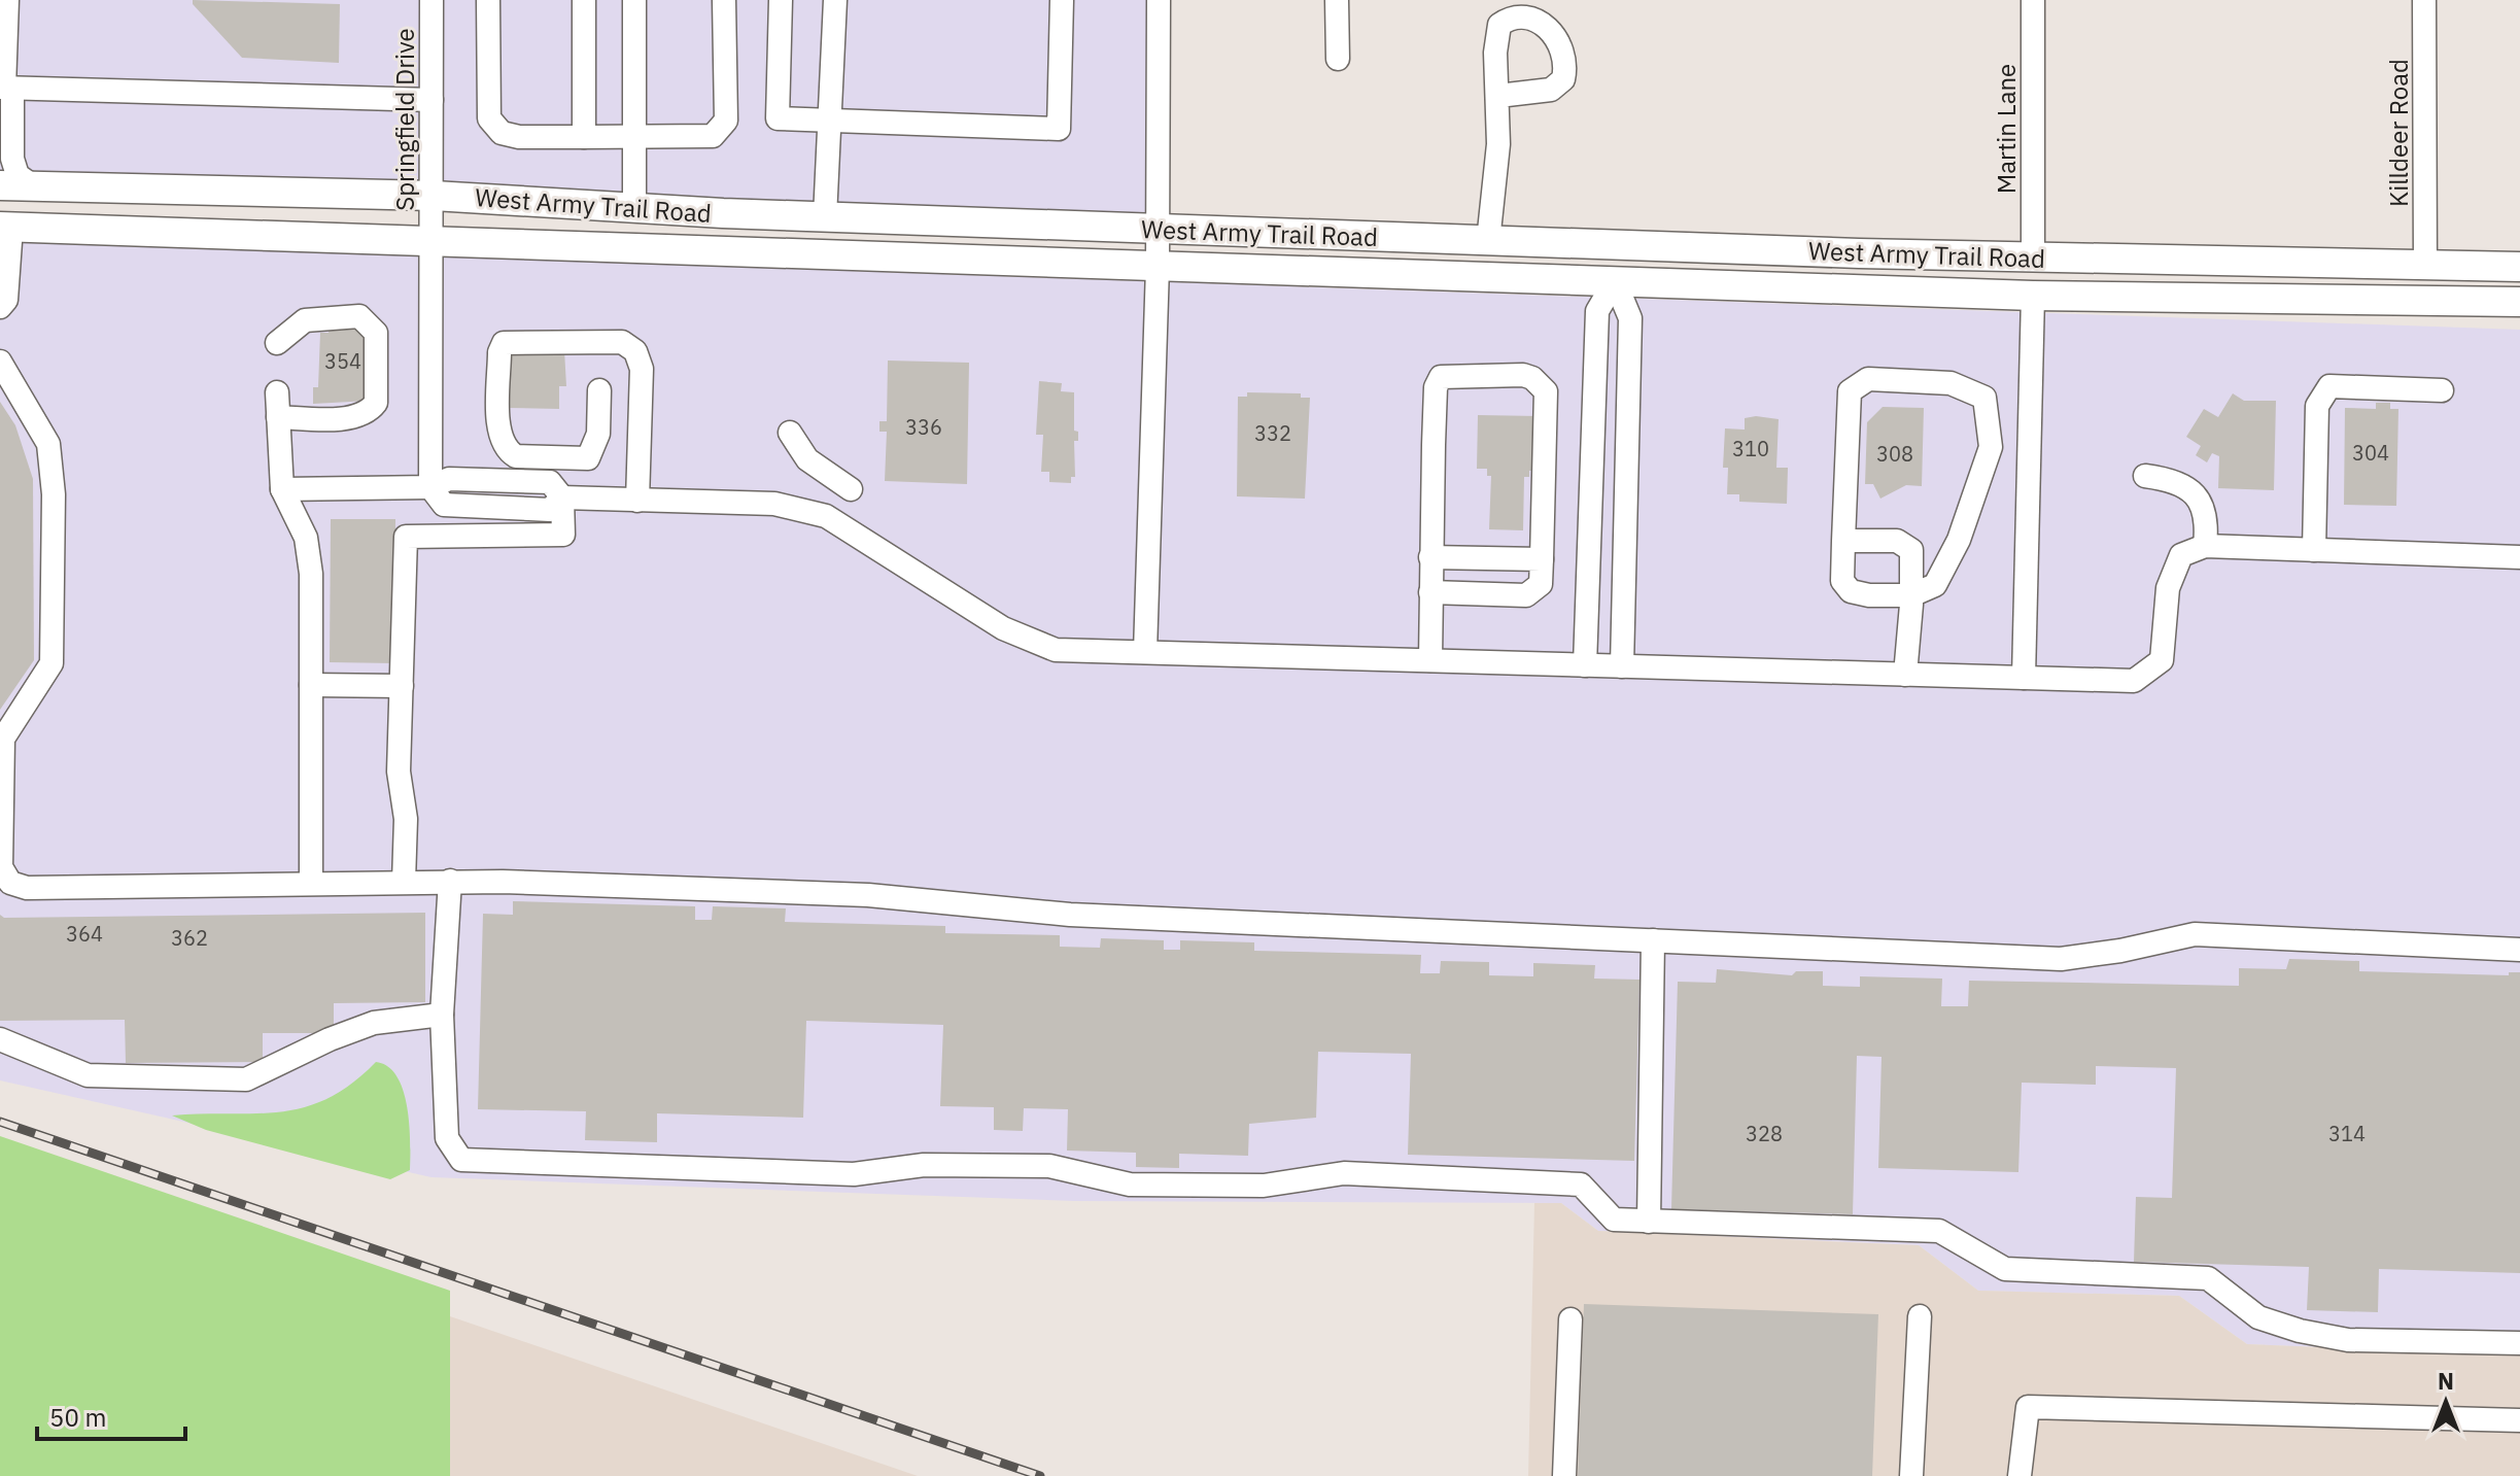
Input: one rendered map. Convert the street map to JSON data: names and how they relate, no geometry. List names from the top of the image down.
{
  "streets": {
    "main road": ["West Army Trail Road"],
    "street": ["Springfield Drive", "Martin Lane", "Killdeer Road"]
  },
  "crossings": [
    ["Springfield Drive", "West Army Trail Road"],
    ["Martin Lane", "West Army Trail Road"],
    ["Killdeer Road", "West Army Trail Road"]
  ],
  "house_numbers": [
    "354",
    "336",
    "332",
    "310",
    "304",
    "308",
    "364",
    "362",
    "328",
    "314"
  ],
  "scale_bar": "50 m",
  "north": "top"
}
